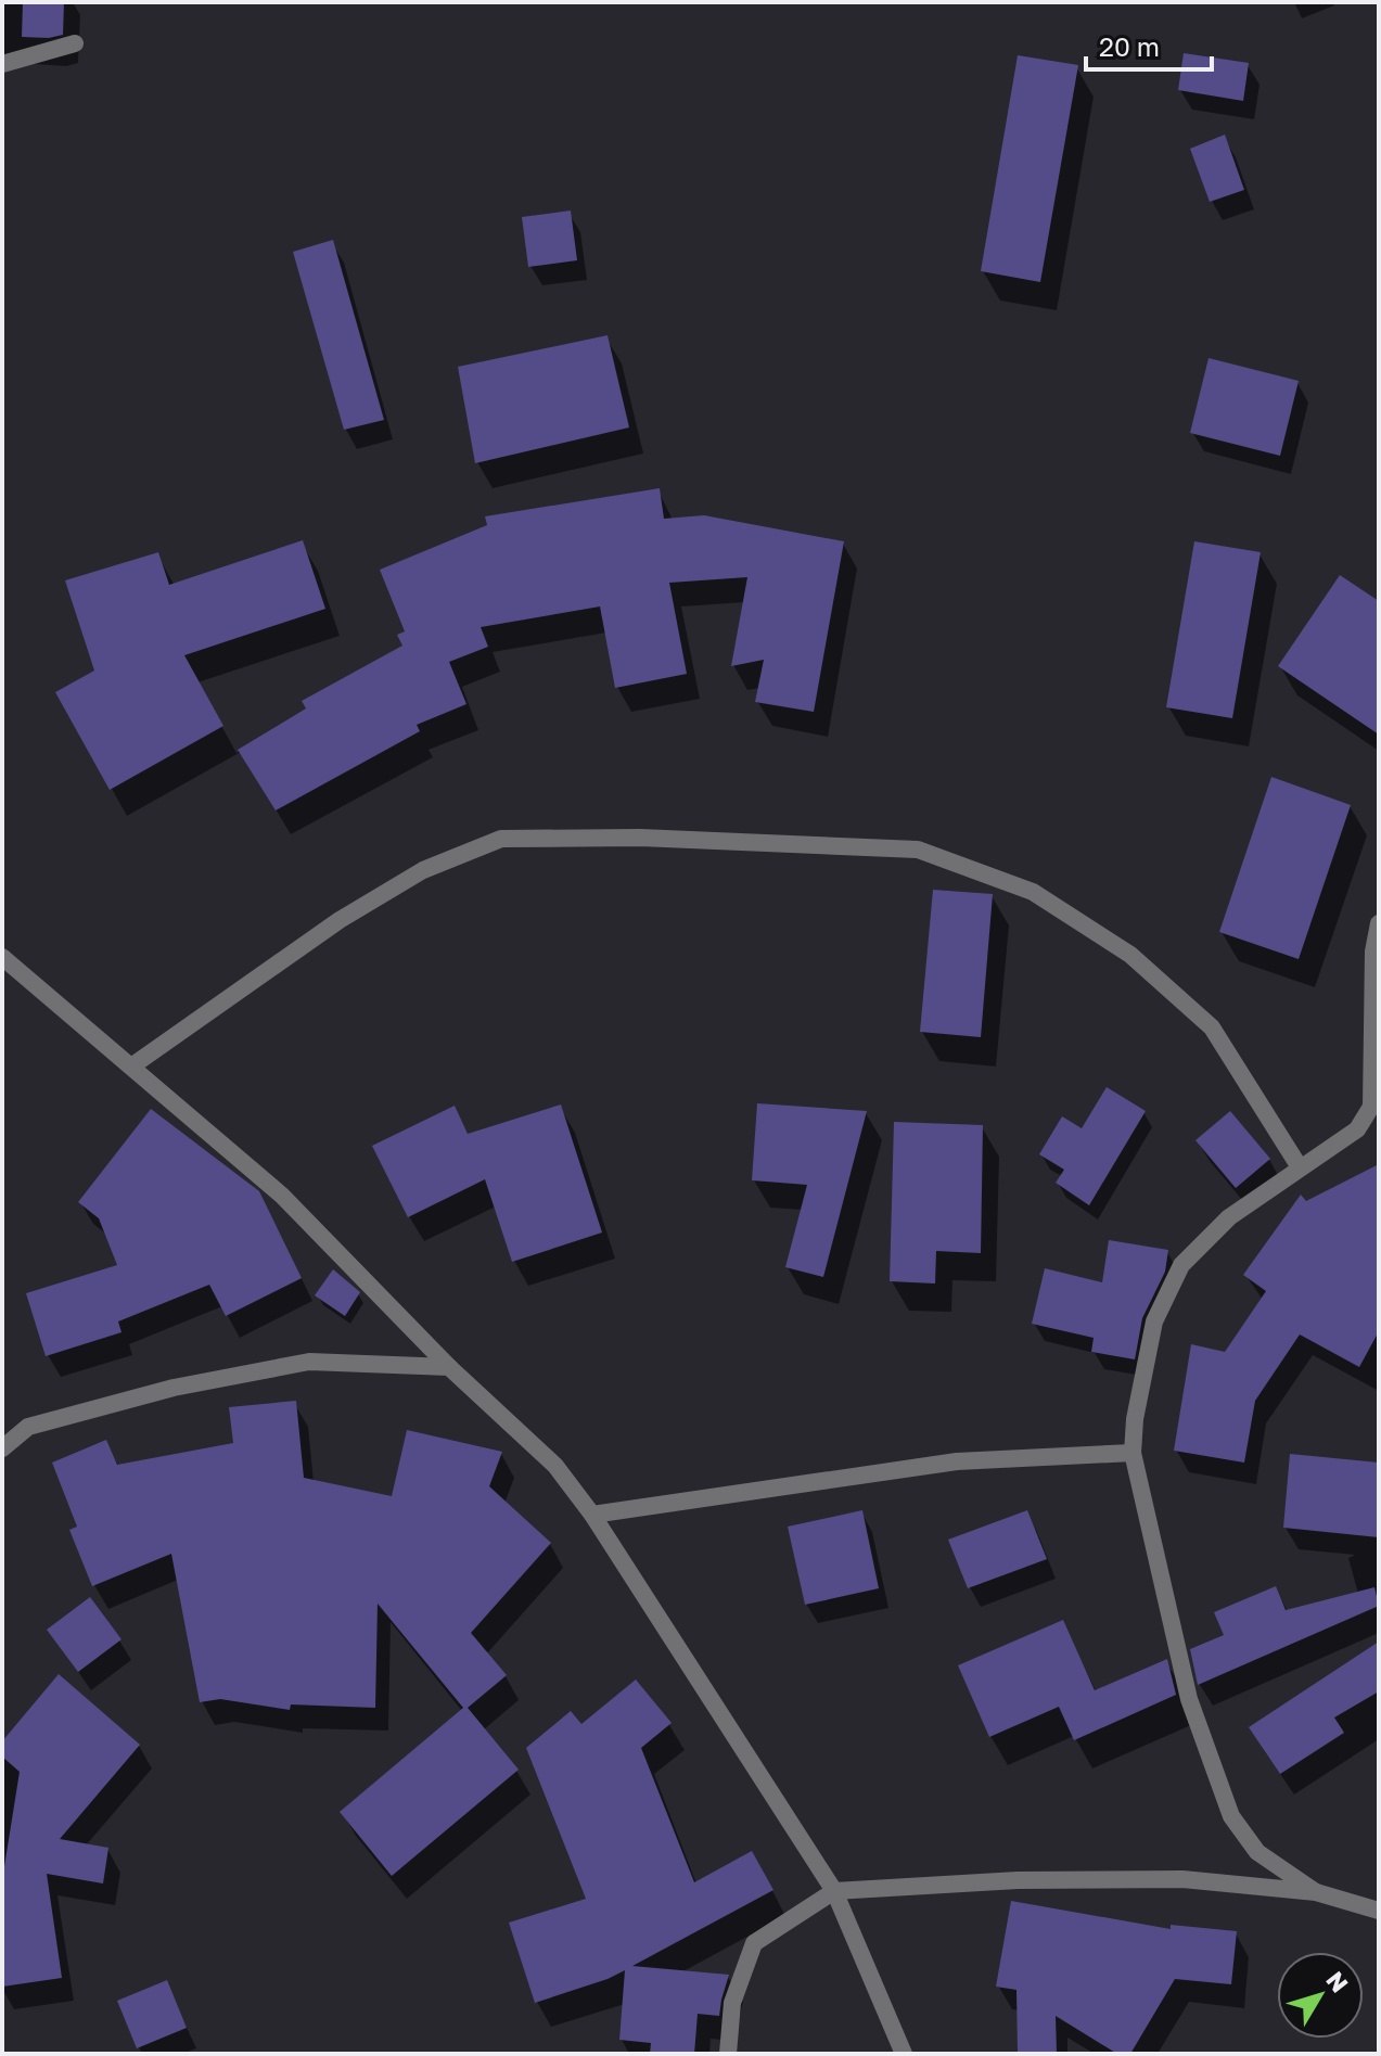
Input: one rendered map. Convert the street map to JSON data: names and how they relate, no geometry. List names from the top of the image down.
{
  "scale_bar": "20 m",
  "north": "top right"
}
